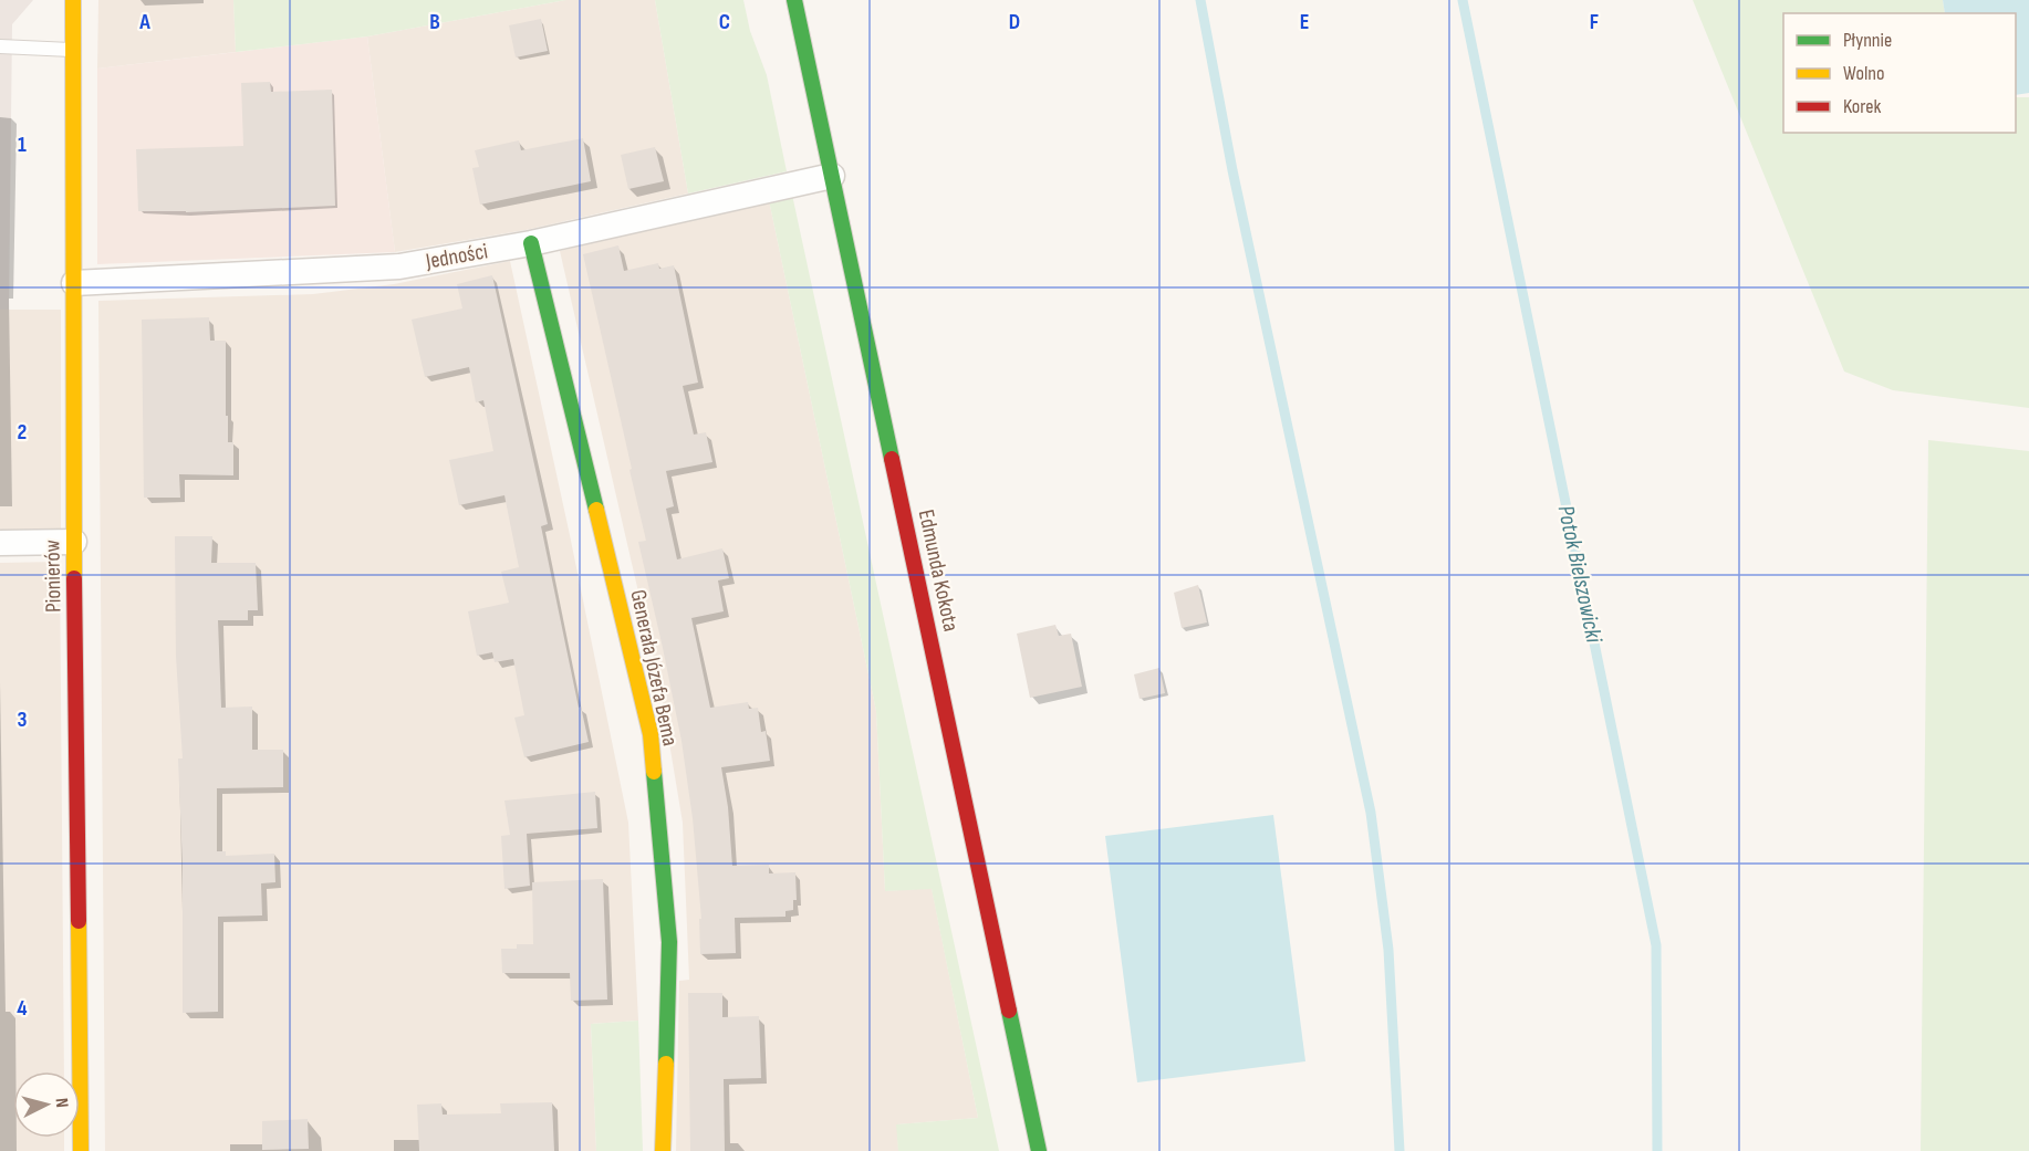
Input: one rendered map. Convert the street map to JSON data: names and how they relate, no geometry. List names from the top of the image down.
{
  "streets": {
    "street": [
      "Jedności",
      "Edmunda Kokota",
      "Pionierów",
      "Generała Józefa Bema"
    ]
  },
  "crossings": [
    ["Jedności", "Edmunda Kokota"],
    ["Jedności", "Pionierów"],
    ["Jedności", "Generała Józefa Bema"]
  ],
  "water": ["Potok Bielszowicki"],
  "legend": ["Płynnie", "Wolno", "Korek"],
  "north": "right",
  "grid": {
    "columns": [
      "A",
      "B",
      "C",
      "D",
      "E",
      "F"
    ],
    "rows": [
      "1",
      "2",
      "3",
      "4"
    ]
  }
}
